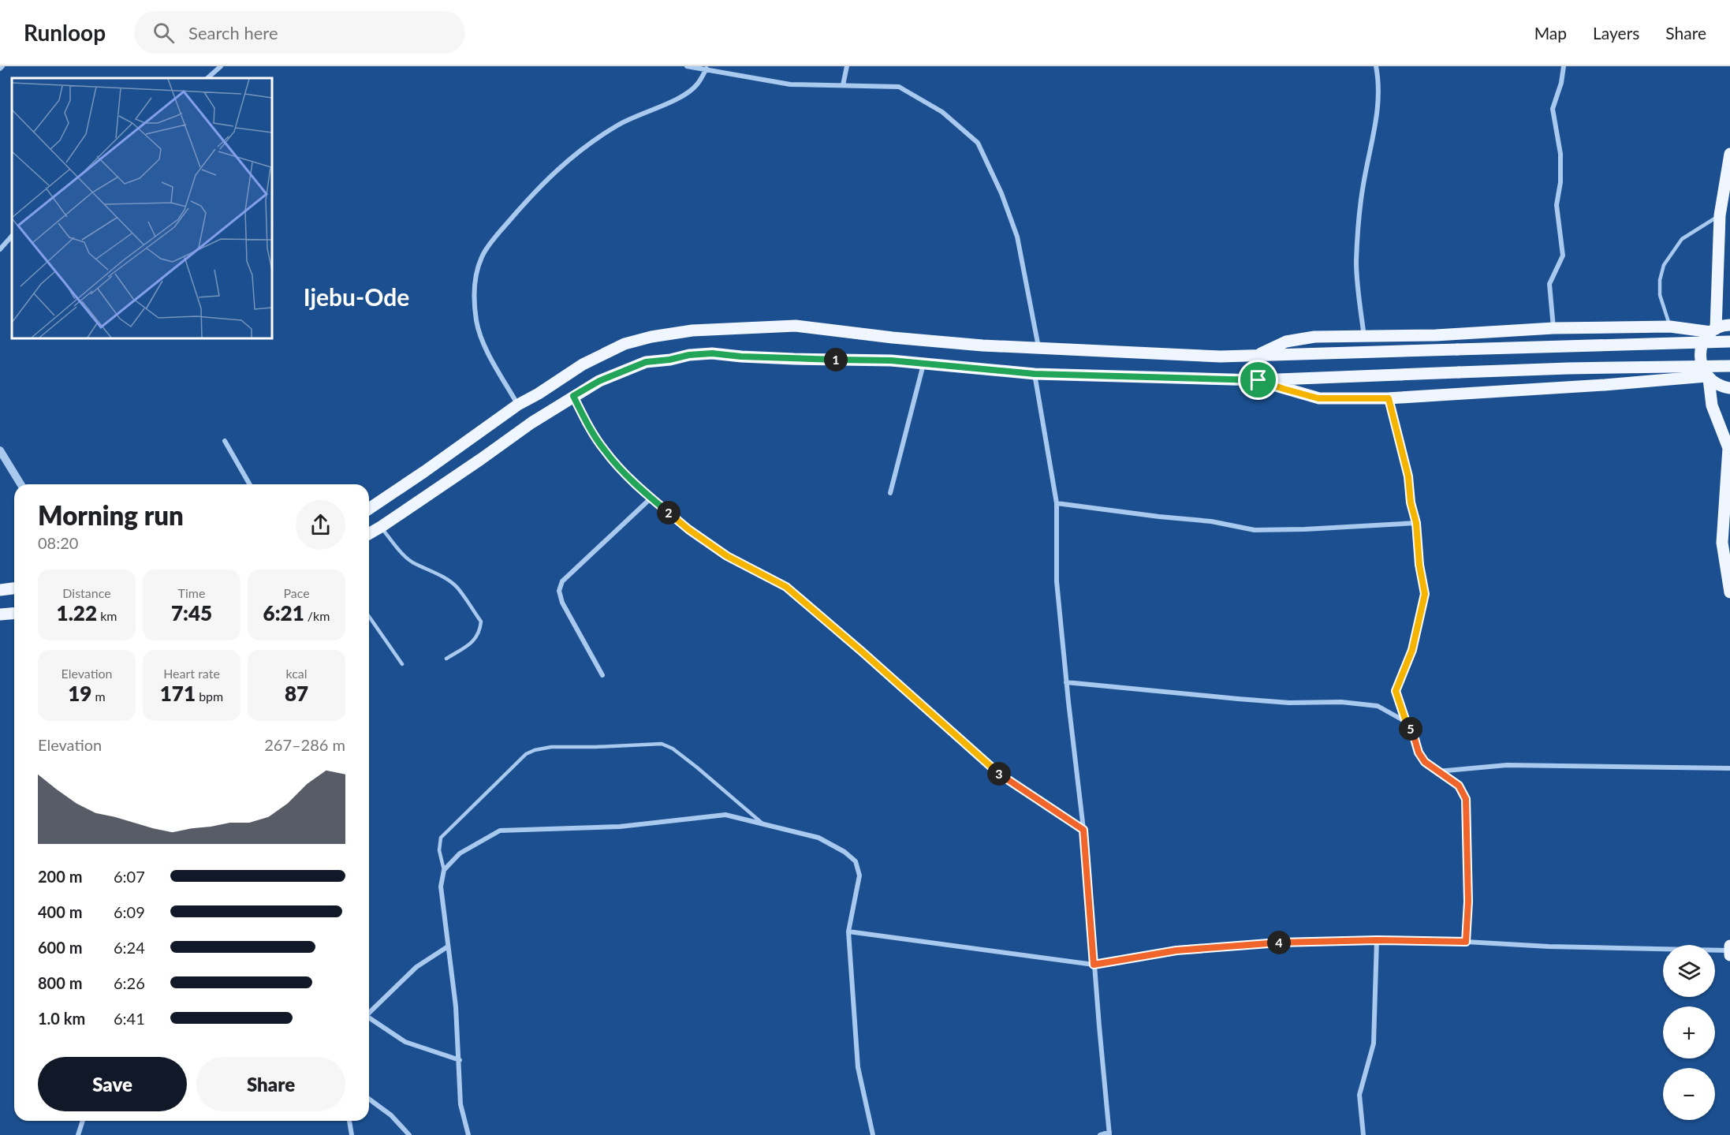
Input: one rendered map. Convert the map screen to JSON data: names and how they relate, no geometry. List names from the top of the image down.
{
  "districts": ["Ijebu-Ode"],
  "page": {
    "header": "Runloop",
    "search": "Search here",
    "nav": ["Map", "Layers", "Share"],
    "pins": [
      "1",
      "2",
      "5",
      "3",
      "4"
    ],
    "heading": ["Morning run", "08:20"],
    "stats": [
      ["Distance", "1.22 km"],
      ["Time", "7:45"],
      ["Pace", "6:21 /km"],
      ["Elevation", "19 m"],
      ["Heart rate", "171 bpm"],
      ["kcal", "87"]
    ],
    "chart": ["Elevation", "267–286 m"],
    "list": [
      {
        "name": "200 m",
        "note": "6:07"
      },
      {
        "name": "400 m",
        "note": "6:09"
      },
      {
        "name": "600 m",
        "note": "6:24"
      },
      {
        "name": "800 m",
        "note": "6:26"
      },
      {
        "name": "1.0 km",
        "note": "6:41"
      }
    ],
    "map_buttons": ["+", "−"],
    "buttons": ["Save", "Share"]
  }
}
